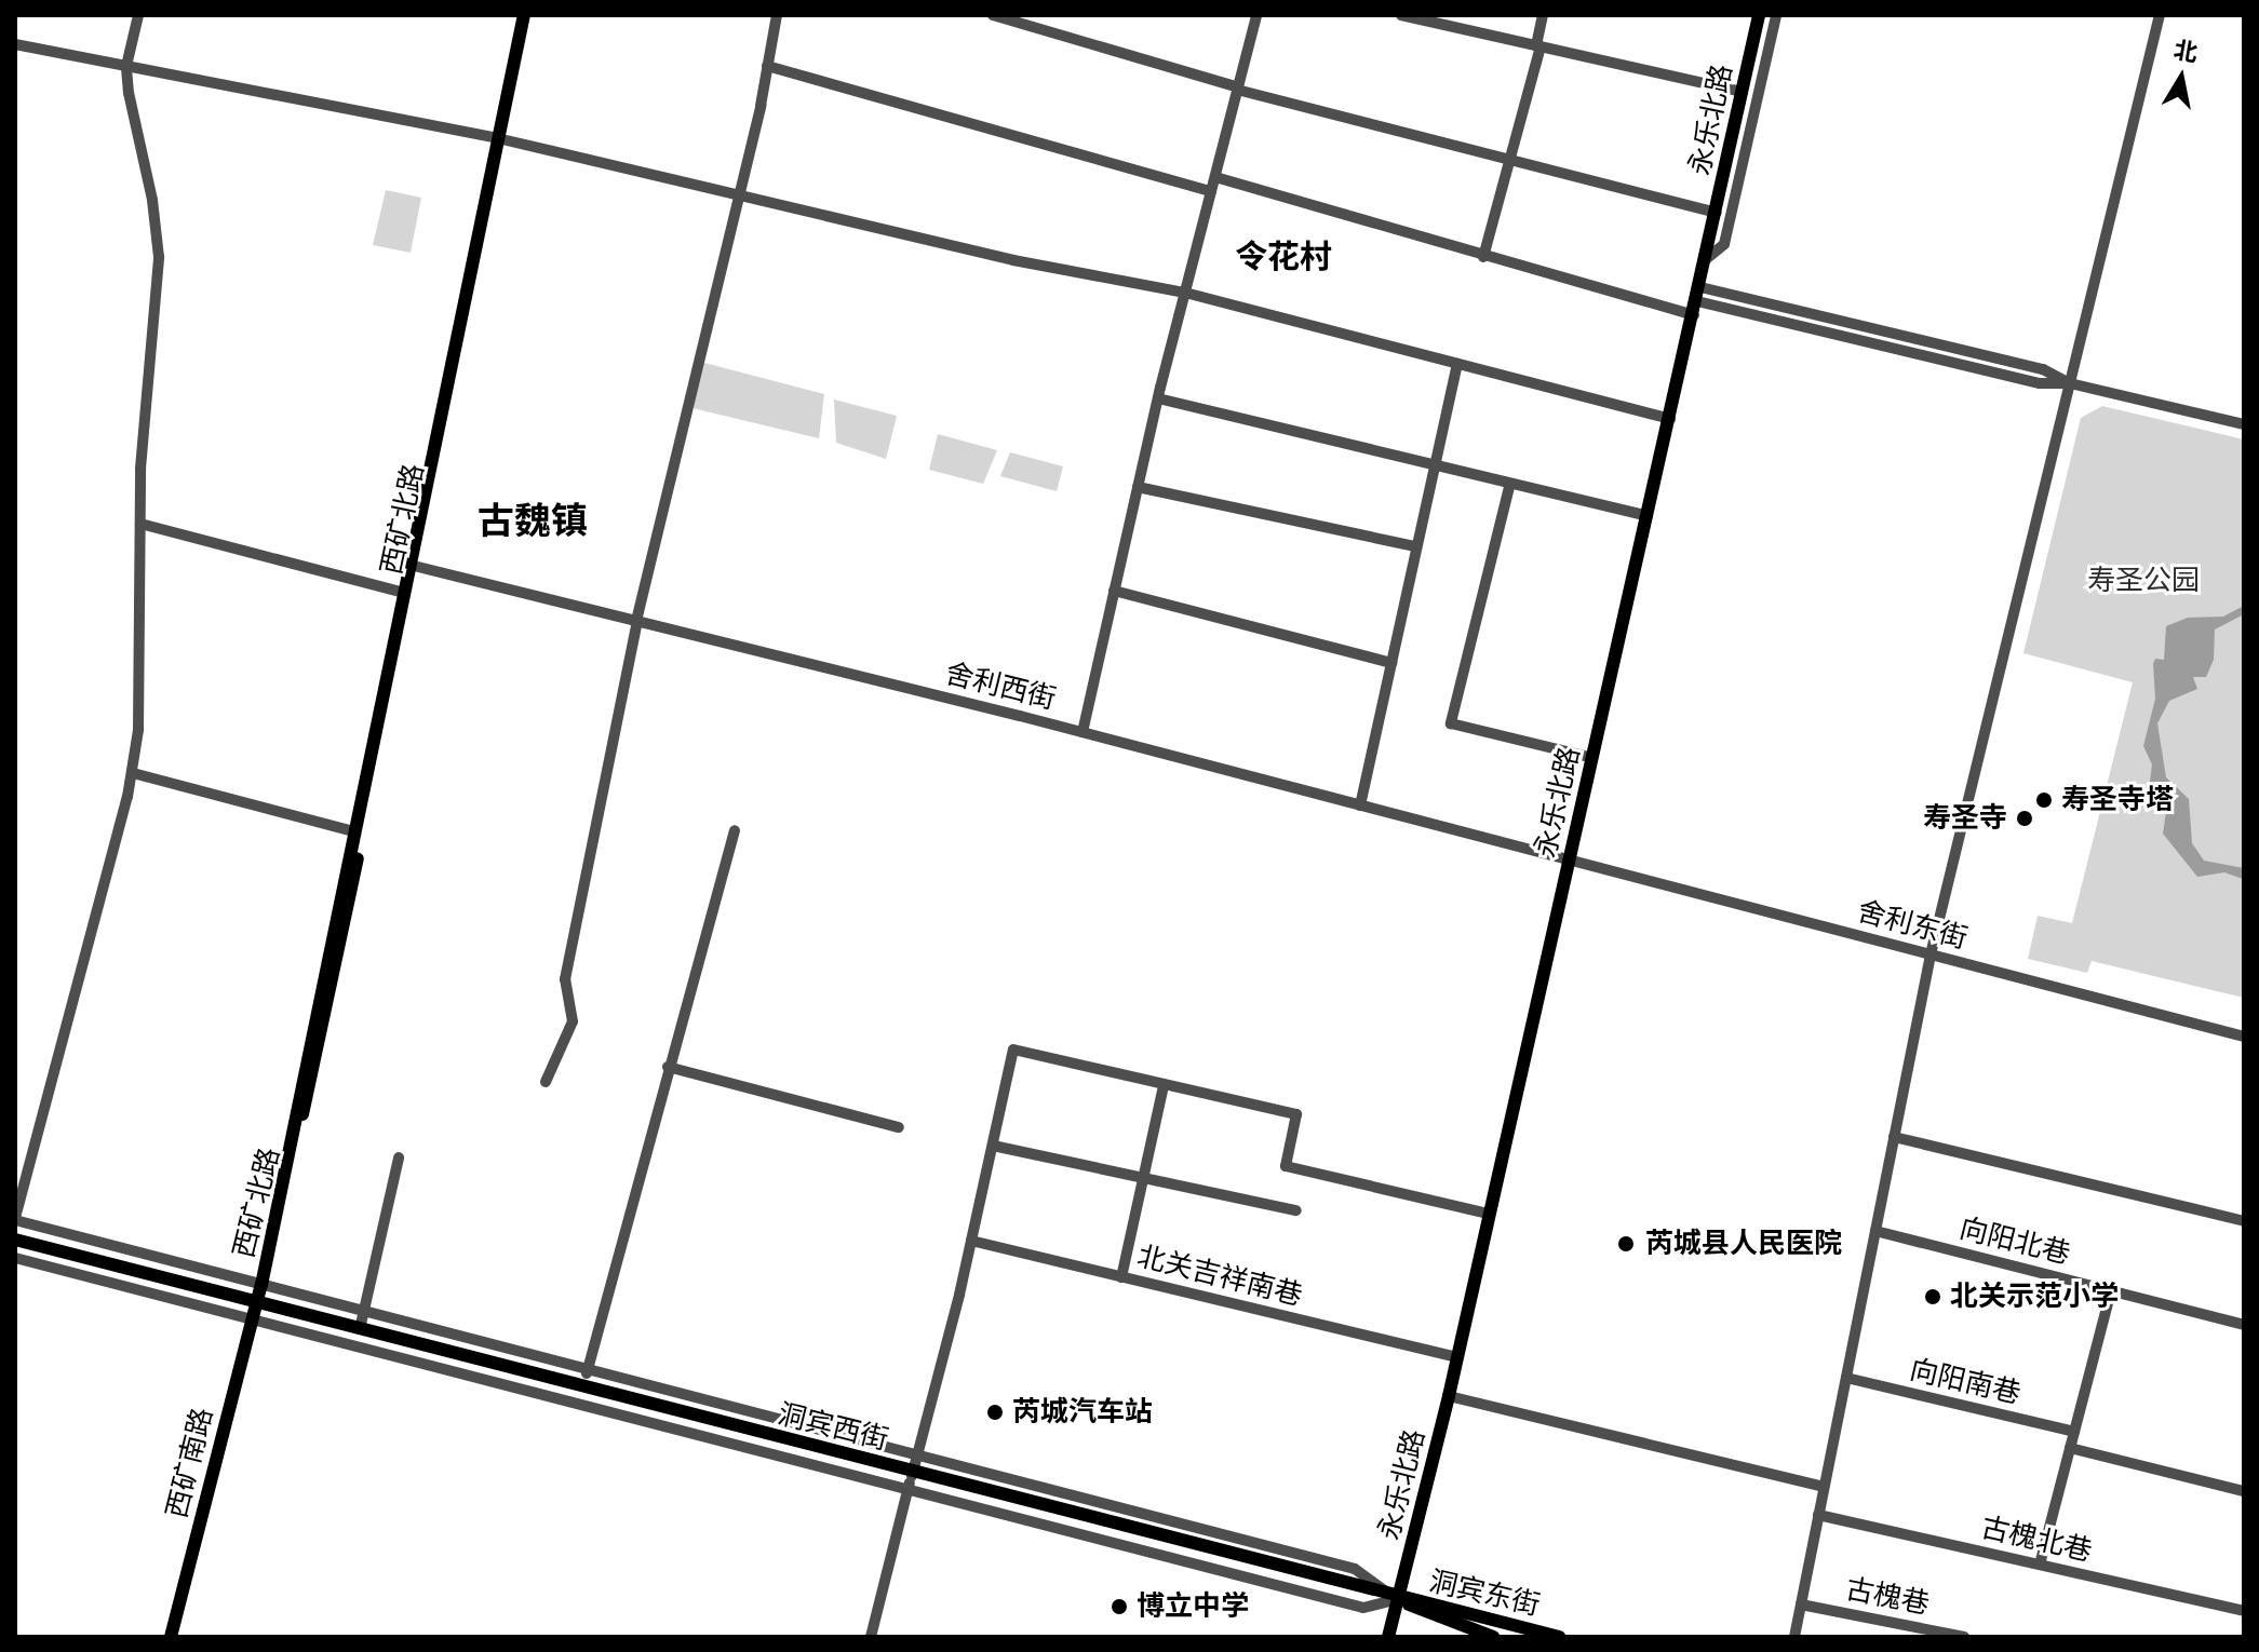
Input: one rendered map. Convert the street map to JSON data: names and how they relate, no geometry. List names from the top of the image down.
{
  "streets": {
    "main road": [
      "永乐北路",
      "西矿北路",
      "洞宾西街",
      "西矿南路",
      "洞宾东街"
    ],
    "street": [
      "舍利西街",
      "舍利东街",
      "向阳北巷",
      "北关吉祥南巷",
      "向阳南巷",
      "古槐北巷",
      "古槐巷"
    ]
  },
  "crossings": [
    ["永乐北路", "舍利西街"],
    ["永乐北路", "舍利东街"],
    ["永乐北路", "北关吉祥南巷"],
    ["永乐北路", "洞宾西街"],
    ["永乐北路", "洞宾东街"],
    ["西矿北路", "舍利西街"],
    ["西矿北路", "西矿南路"],
    ["舍利西街", "舍利东街"],
    ["洞宾西街", "西矿南路"],
    ["洞宾西街", "洞宾东街"]
  ],
  "districts": ["令花村", "古魏镇"],
  "parks": ["寿圣公园"],
  "places": [
    "寿圣寺塔",
    "寿圣寺",
    "芮城县人民医院",
    "北关示范小学",
    "芮城汽车站",
    "博立中学"
  ],
  "north": "top"
}
